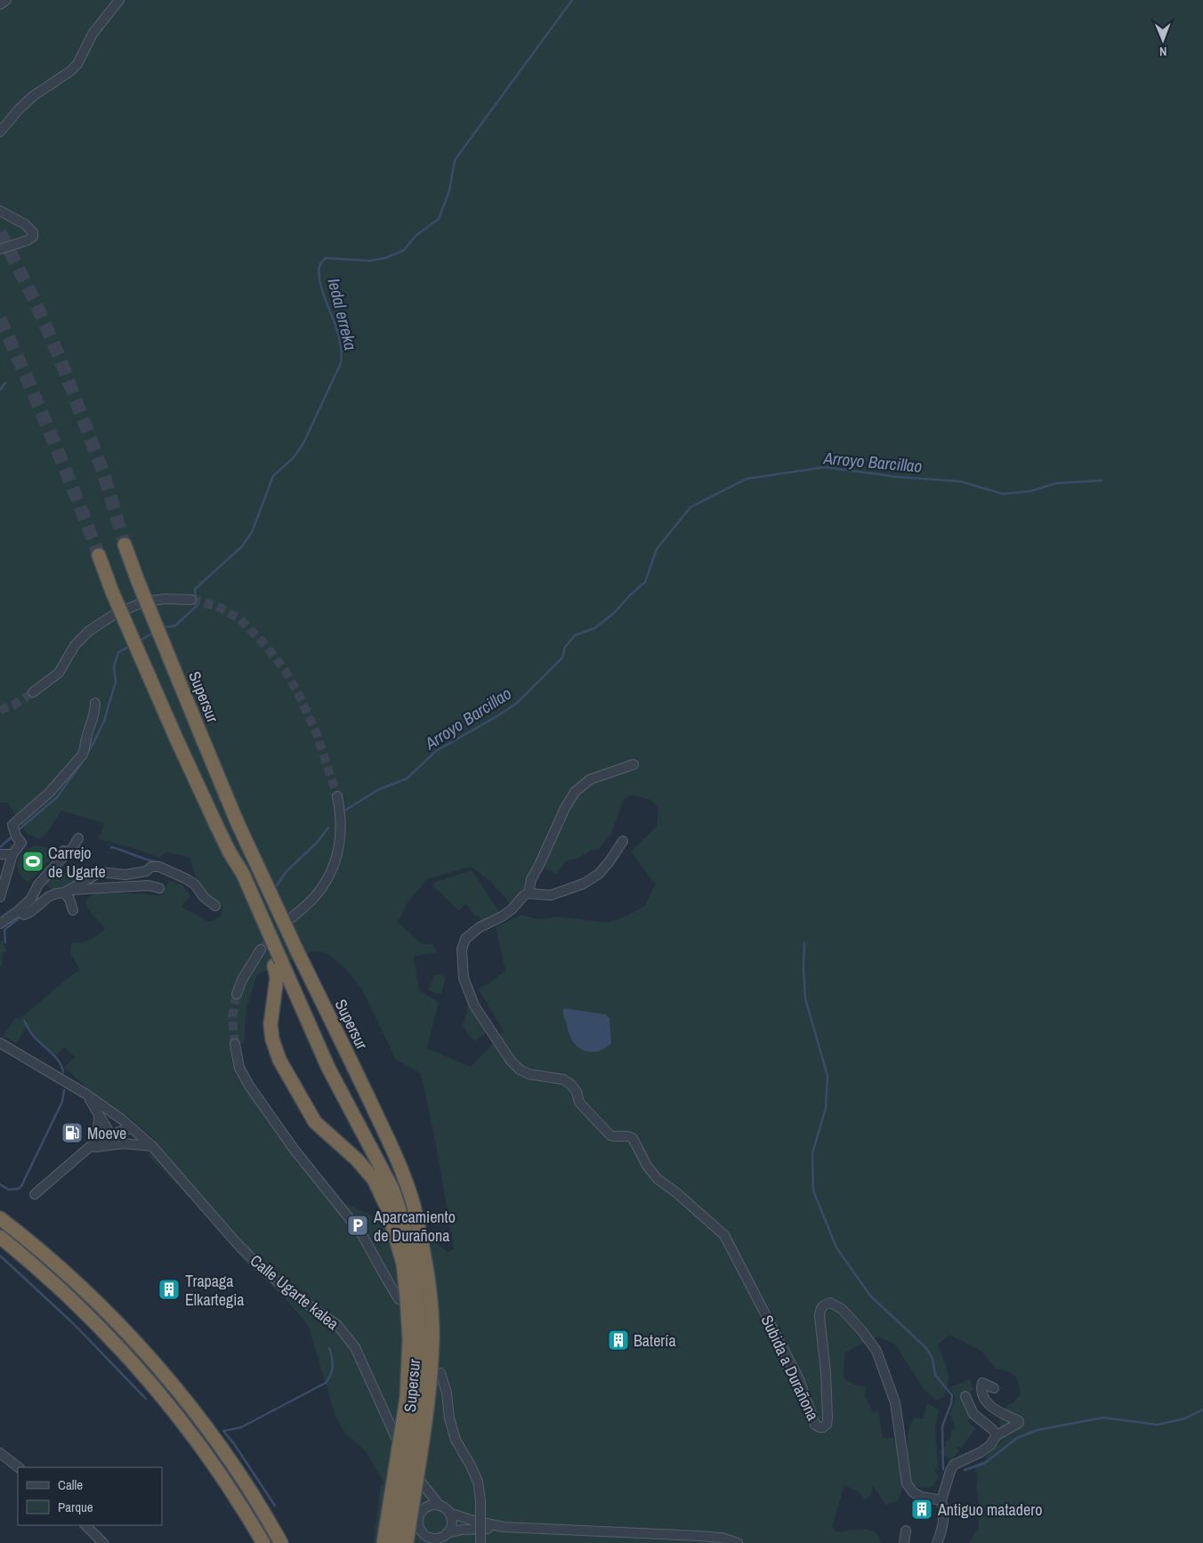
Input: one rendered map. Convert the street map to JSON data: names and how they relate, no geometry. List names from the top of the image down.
{
  "streets": {
    "highway": ["Supersur"],
    "street": ["Calle Ugarte kalea", "Subida a Durañona"]
  },
  "water": ["Iedal erreka", "Arroyo Barcillao"],
  "places": {
    "sports": ["Carrejo de Ugarte"],
    "fuel station": ["Moeve"],
    "parking": ["Aparcamiento de Durañona"],
    "building": ["Trapaga Elkartegia", "Batería", "Antiguo matadero"]
  },
  "legend": ["Calle", "Parque"],
  "north": "bottom"
}
